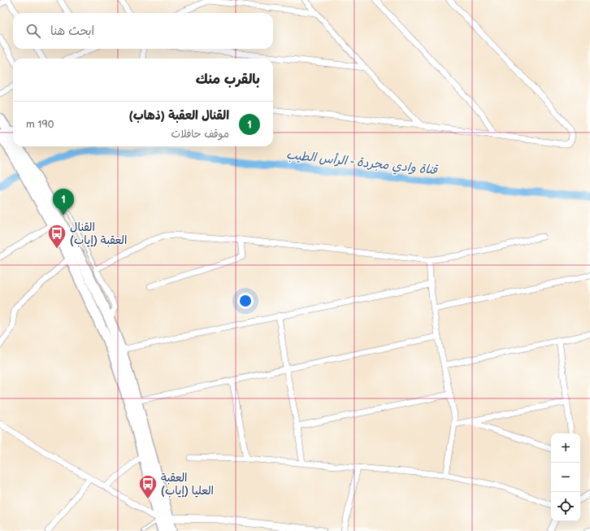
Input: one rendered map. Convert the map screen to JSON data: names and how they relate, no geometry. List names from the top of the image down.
{
  "water": ["قناة وادي مجردة - الرأس الطيب"],
  "places": {
    "bus stop": ["القنال العقبة (إياب)", "العقبة العليا (إياب)"]
  },
  "page": {
    "search": "ابحث هنا",
    "heading": "بالقرب منك",
    "list": [
      {
        "mark": "1",
        "name": "القنال العقبة (ذهاب)",
        "note": "موقف حافلات",
        "value": "190 m"
      }
    ],
    "pins": "1",
    "map_buttons": ["+", "−"]
  }
}
